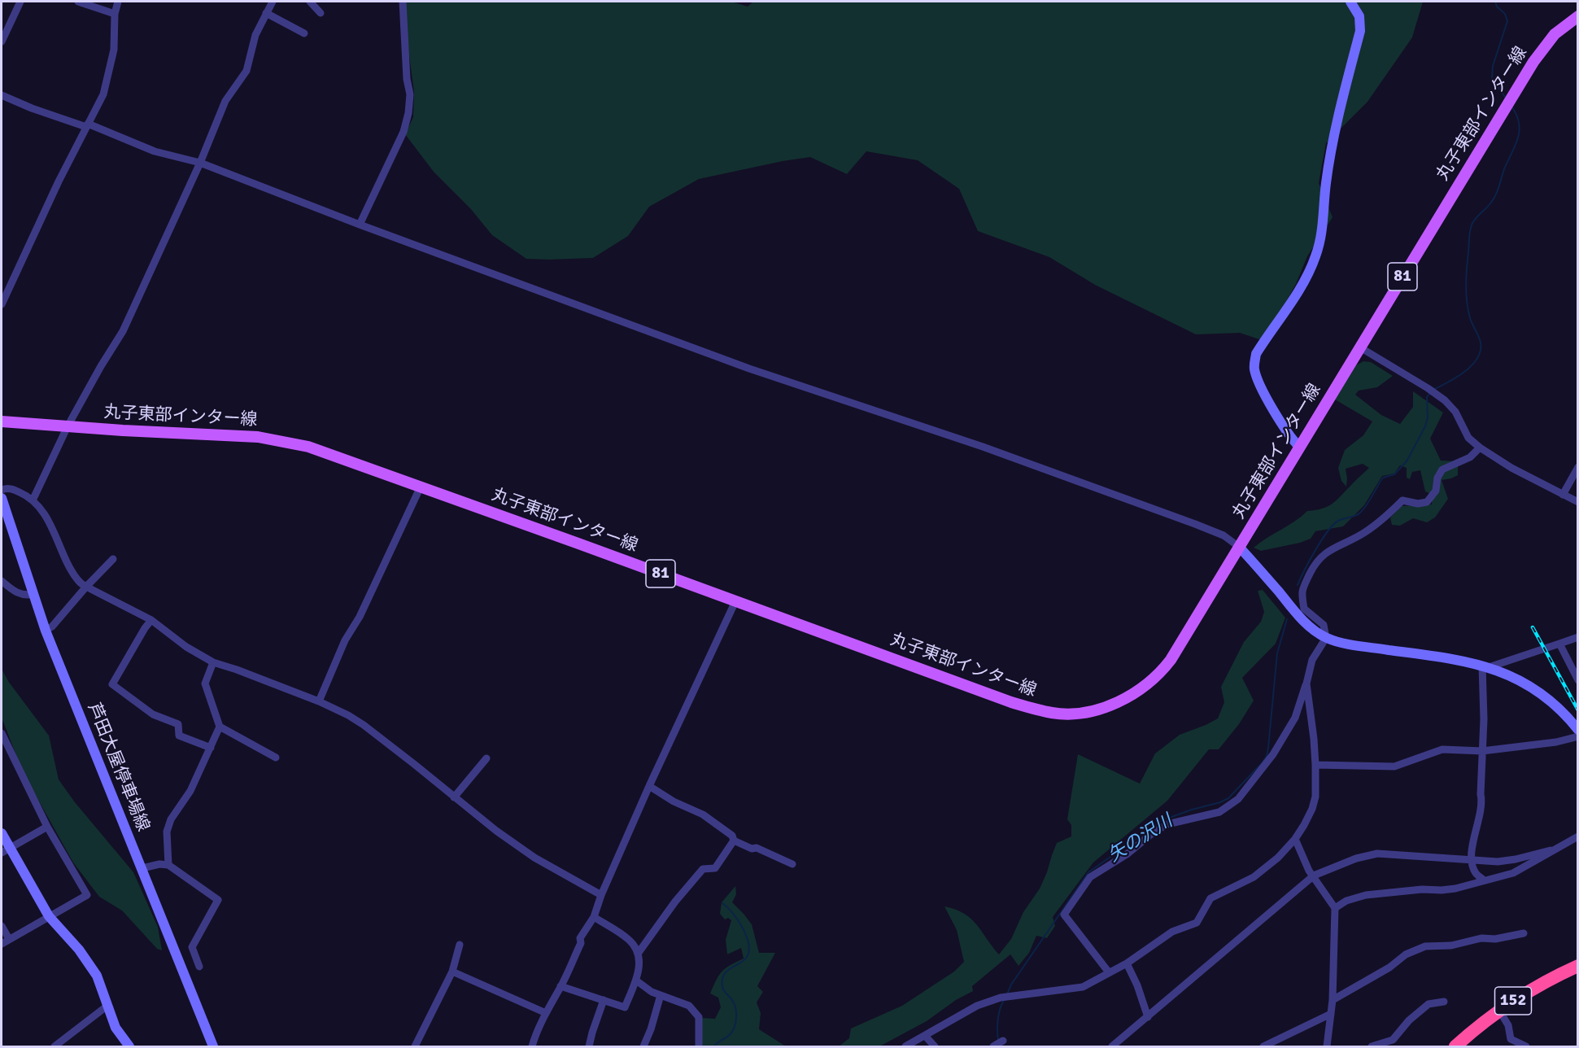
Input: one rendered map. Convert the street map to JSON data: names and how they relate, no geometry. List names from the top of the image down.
{
  "streets": {
    "highway": ["152"],
    "main road": ["丸子東部インター線", "81"],
    "street": ["芦田大屋停車場線"]
  },
  "water": ["矢の沢川"]
}
